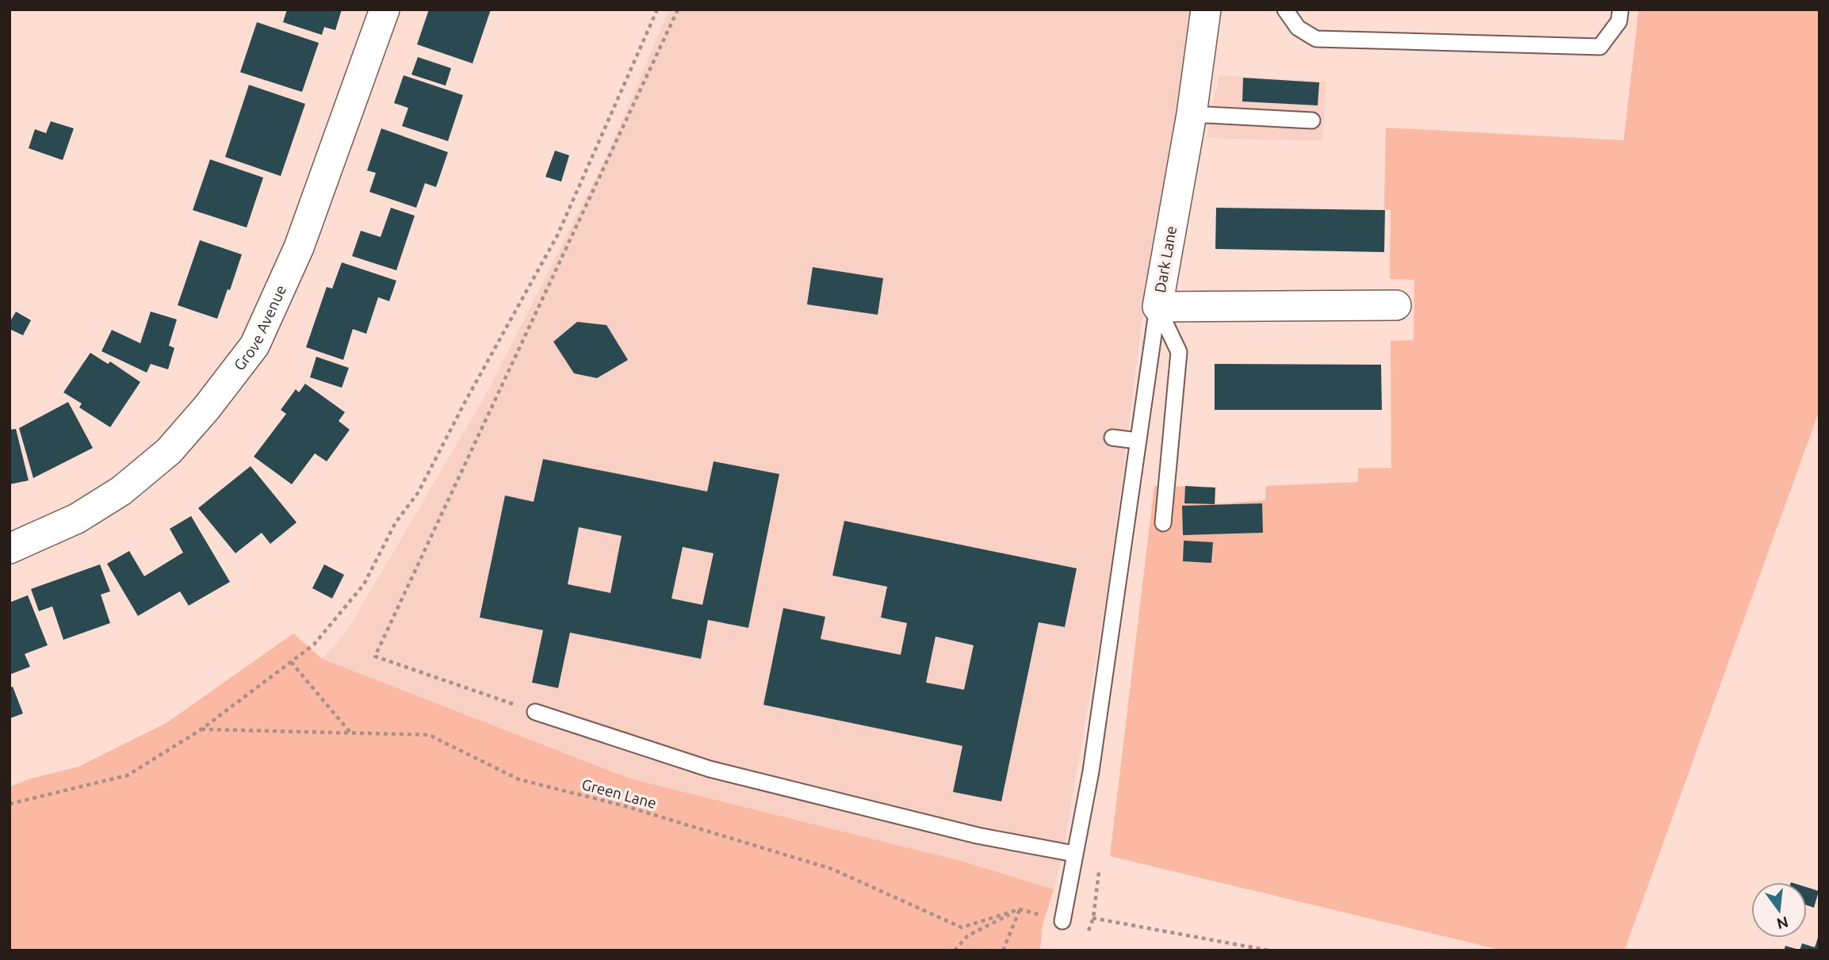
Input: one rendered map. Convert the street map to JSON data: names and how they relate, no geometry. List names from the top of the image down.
{
  "streets": {
    "street": ["Dark Lane", "Grove Avenue"],
    "path": ["Green Lane"]
  },
  "north": "bottom"
}
